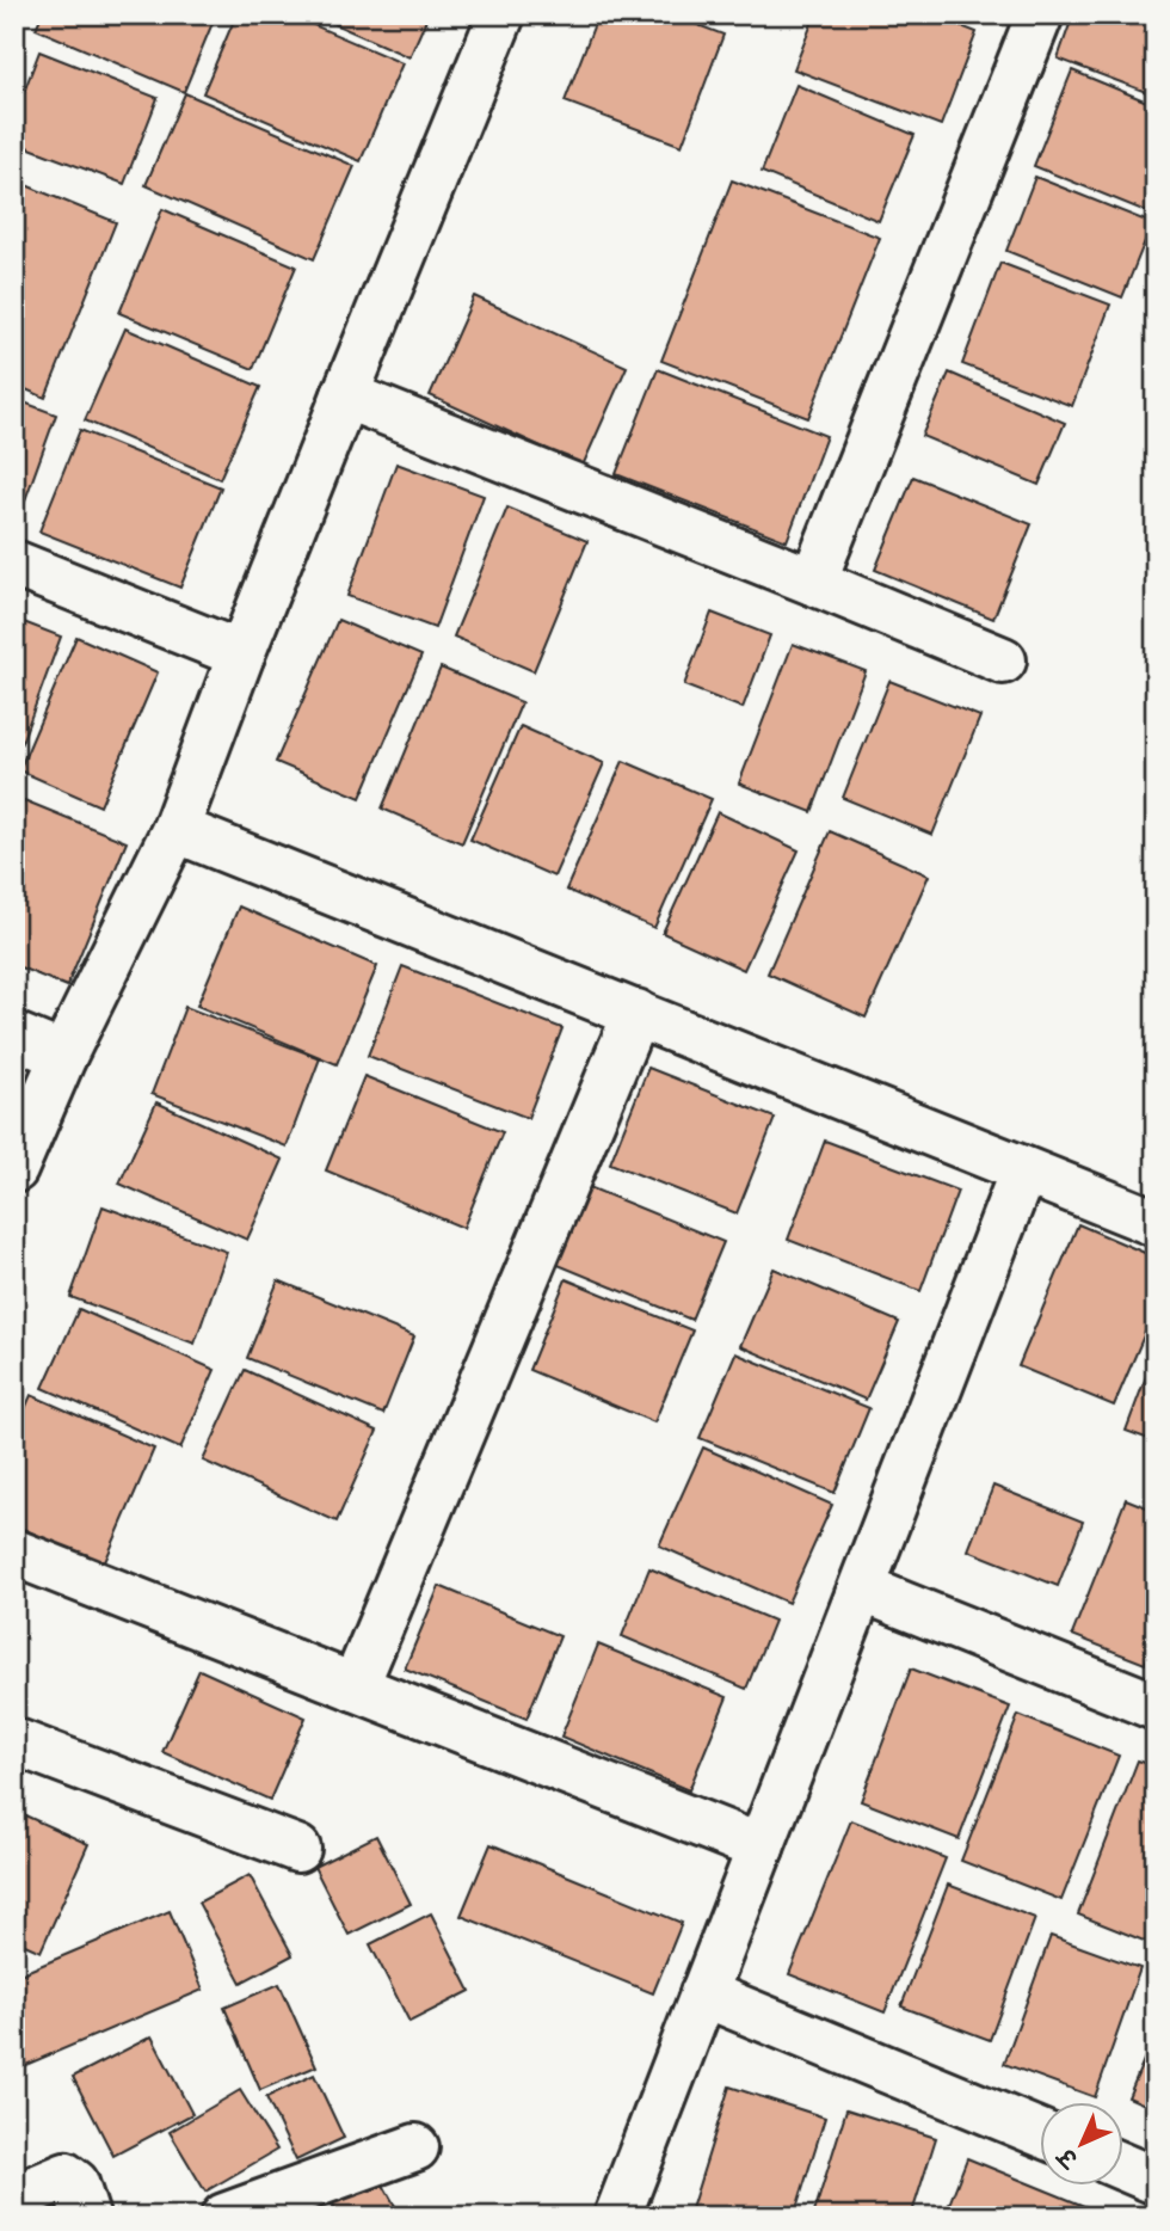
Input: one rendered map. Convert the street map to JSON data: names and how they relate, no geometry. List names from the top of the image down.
{
  "north": "bottom left"
}
